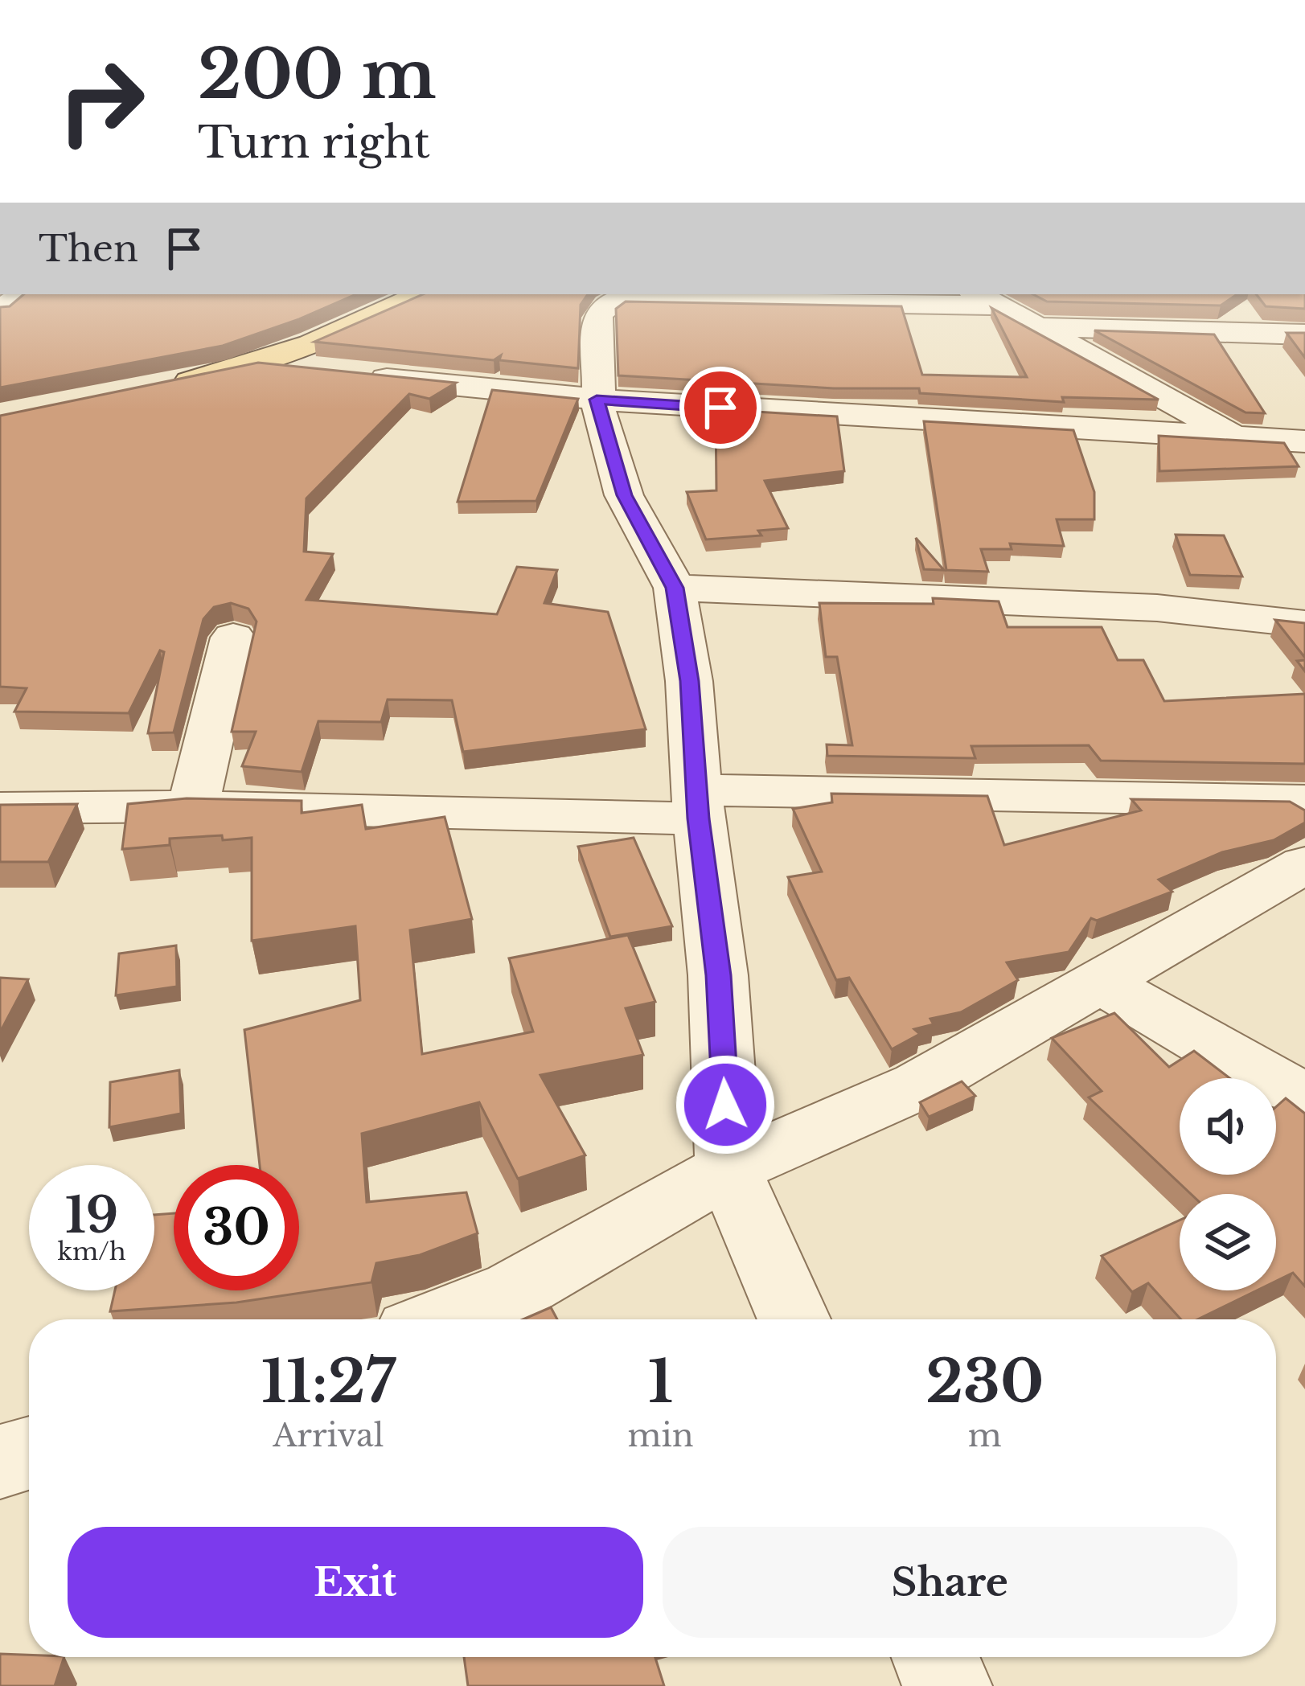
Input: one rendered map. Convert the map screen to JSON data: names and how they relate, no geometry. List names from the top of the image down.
{
  "page": {
    "turn": ["200 m", "Turn right"],
    "then": "Then",
    "speed": "19 km/h",
    "limit": "30",
    "eta": [
      "11:27",
      "Arrival",
      "1",
      "min",
      "230",
      "m"
    ],
    "buttons": ["Exit", "Share"]
  }
}
